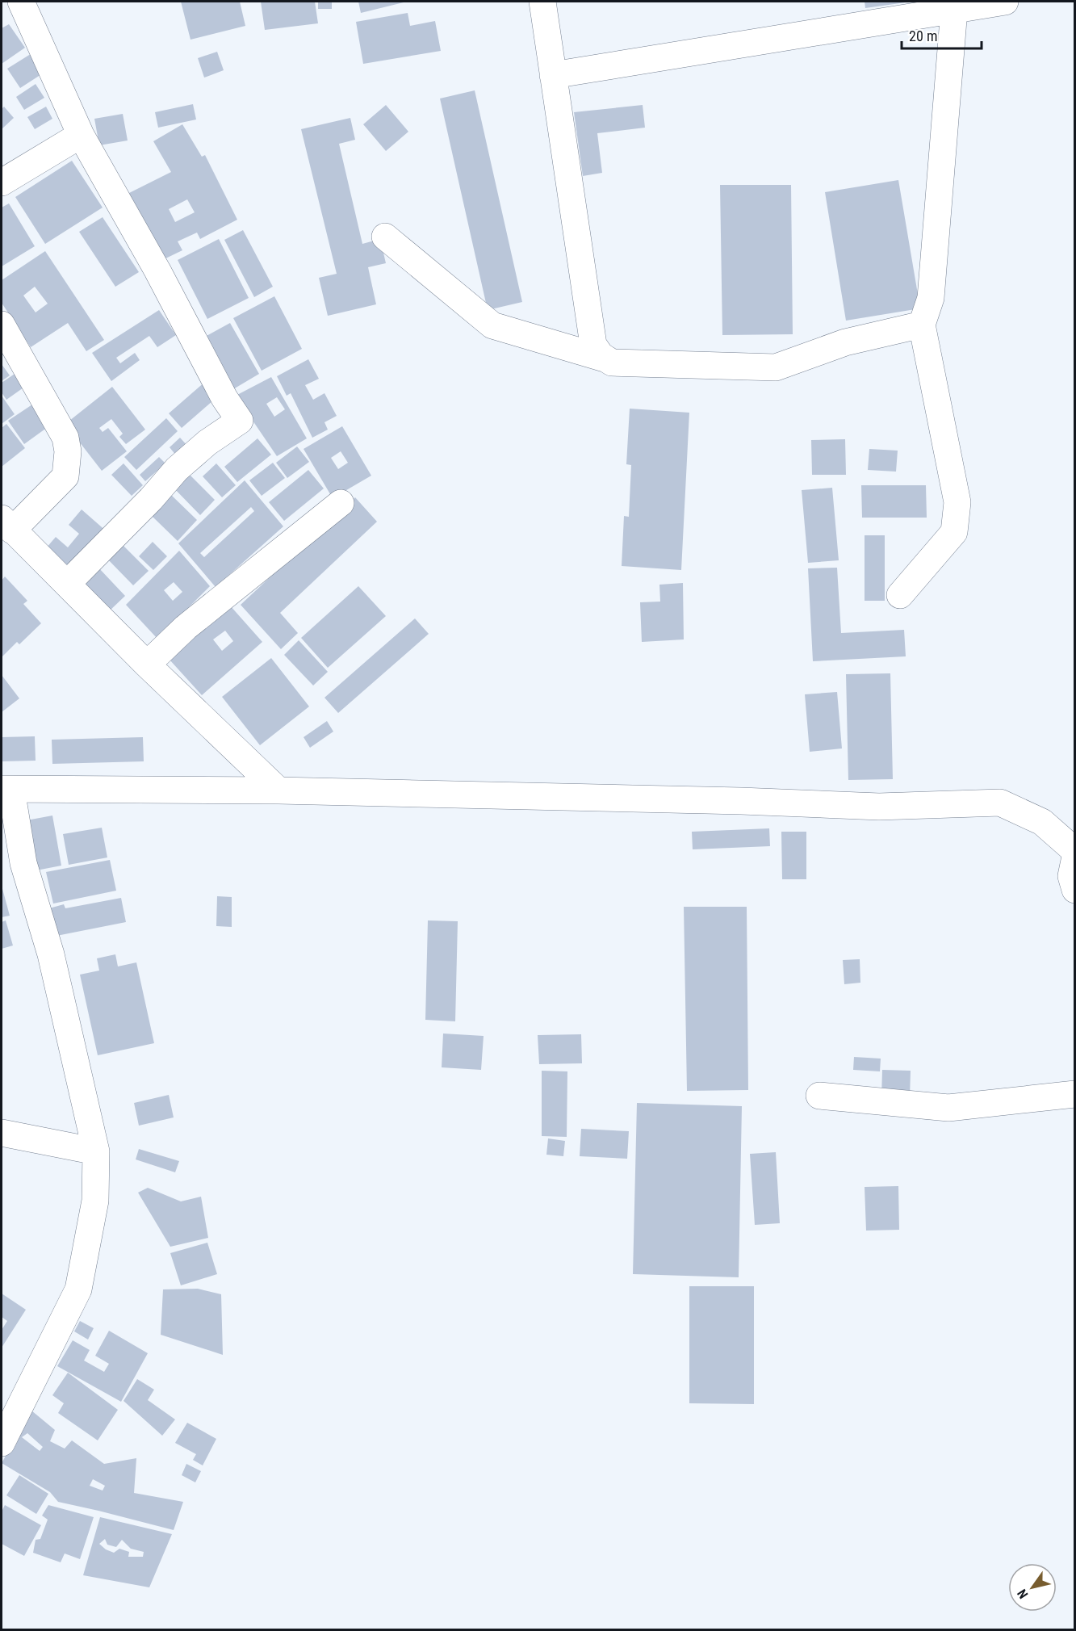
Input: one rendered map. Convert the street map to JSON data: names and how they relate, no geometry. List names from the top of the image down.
{
  "scale_bar": "20 m",
  "north": "bottom left"
}
